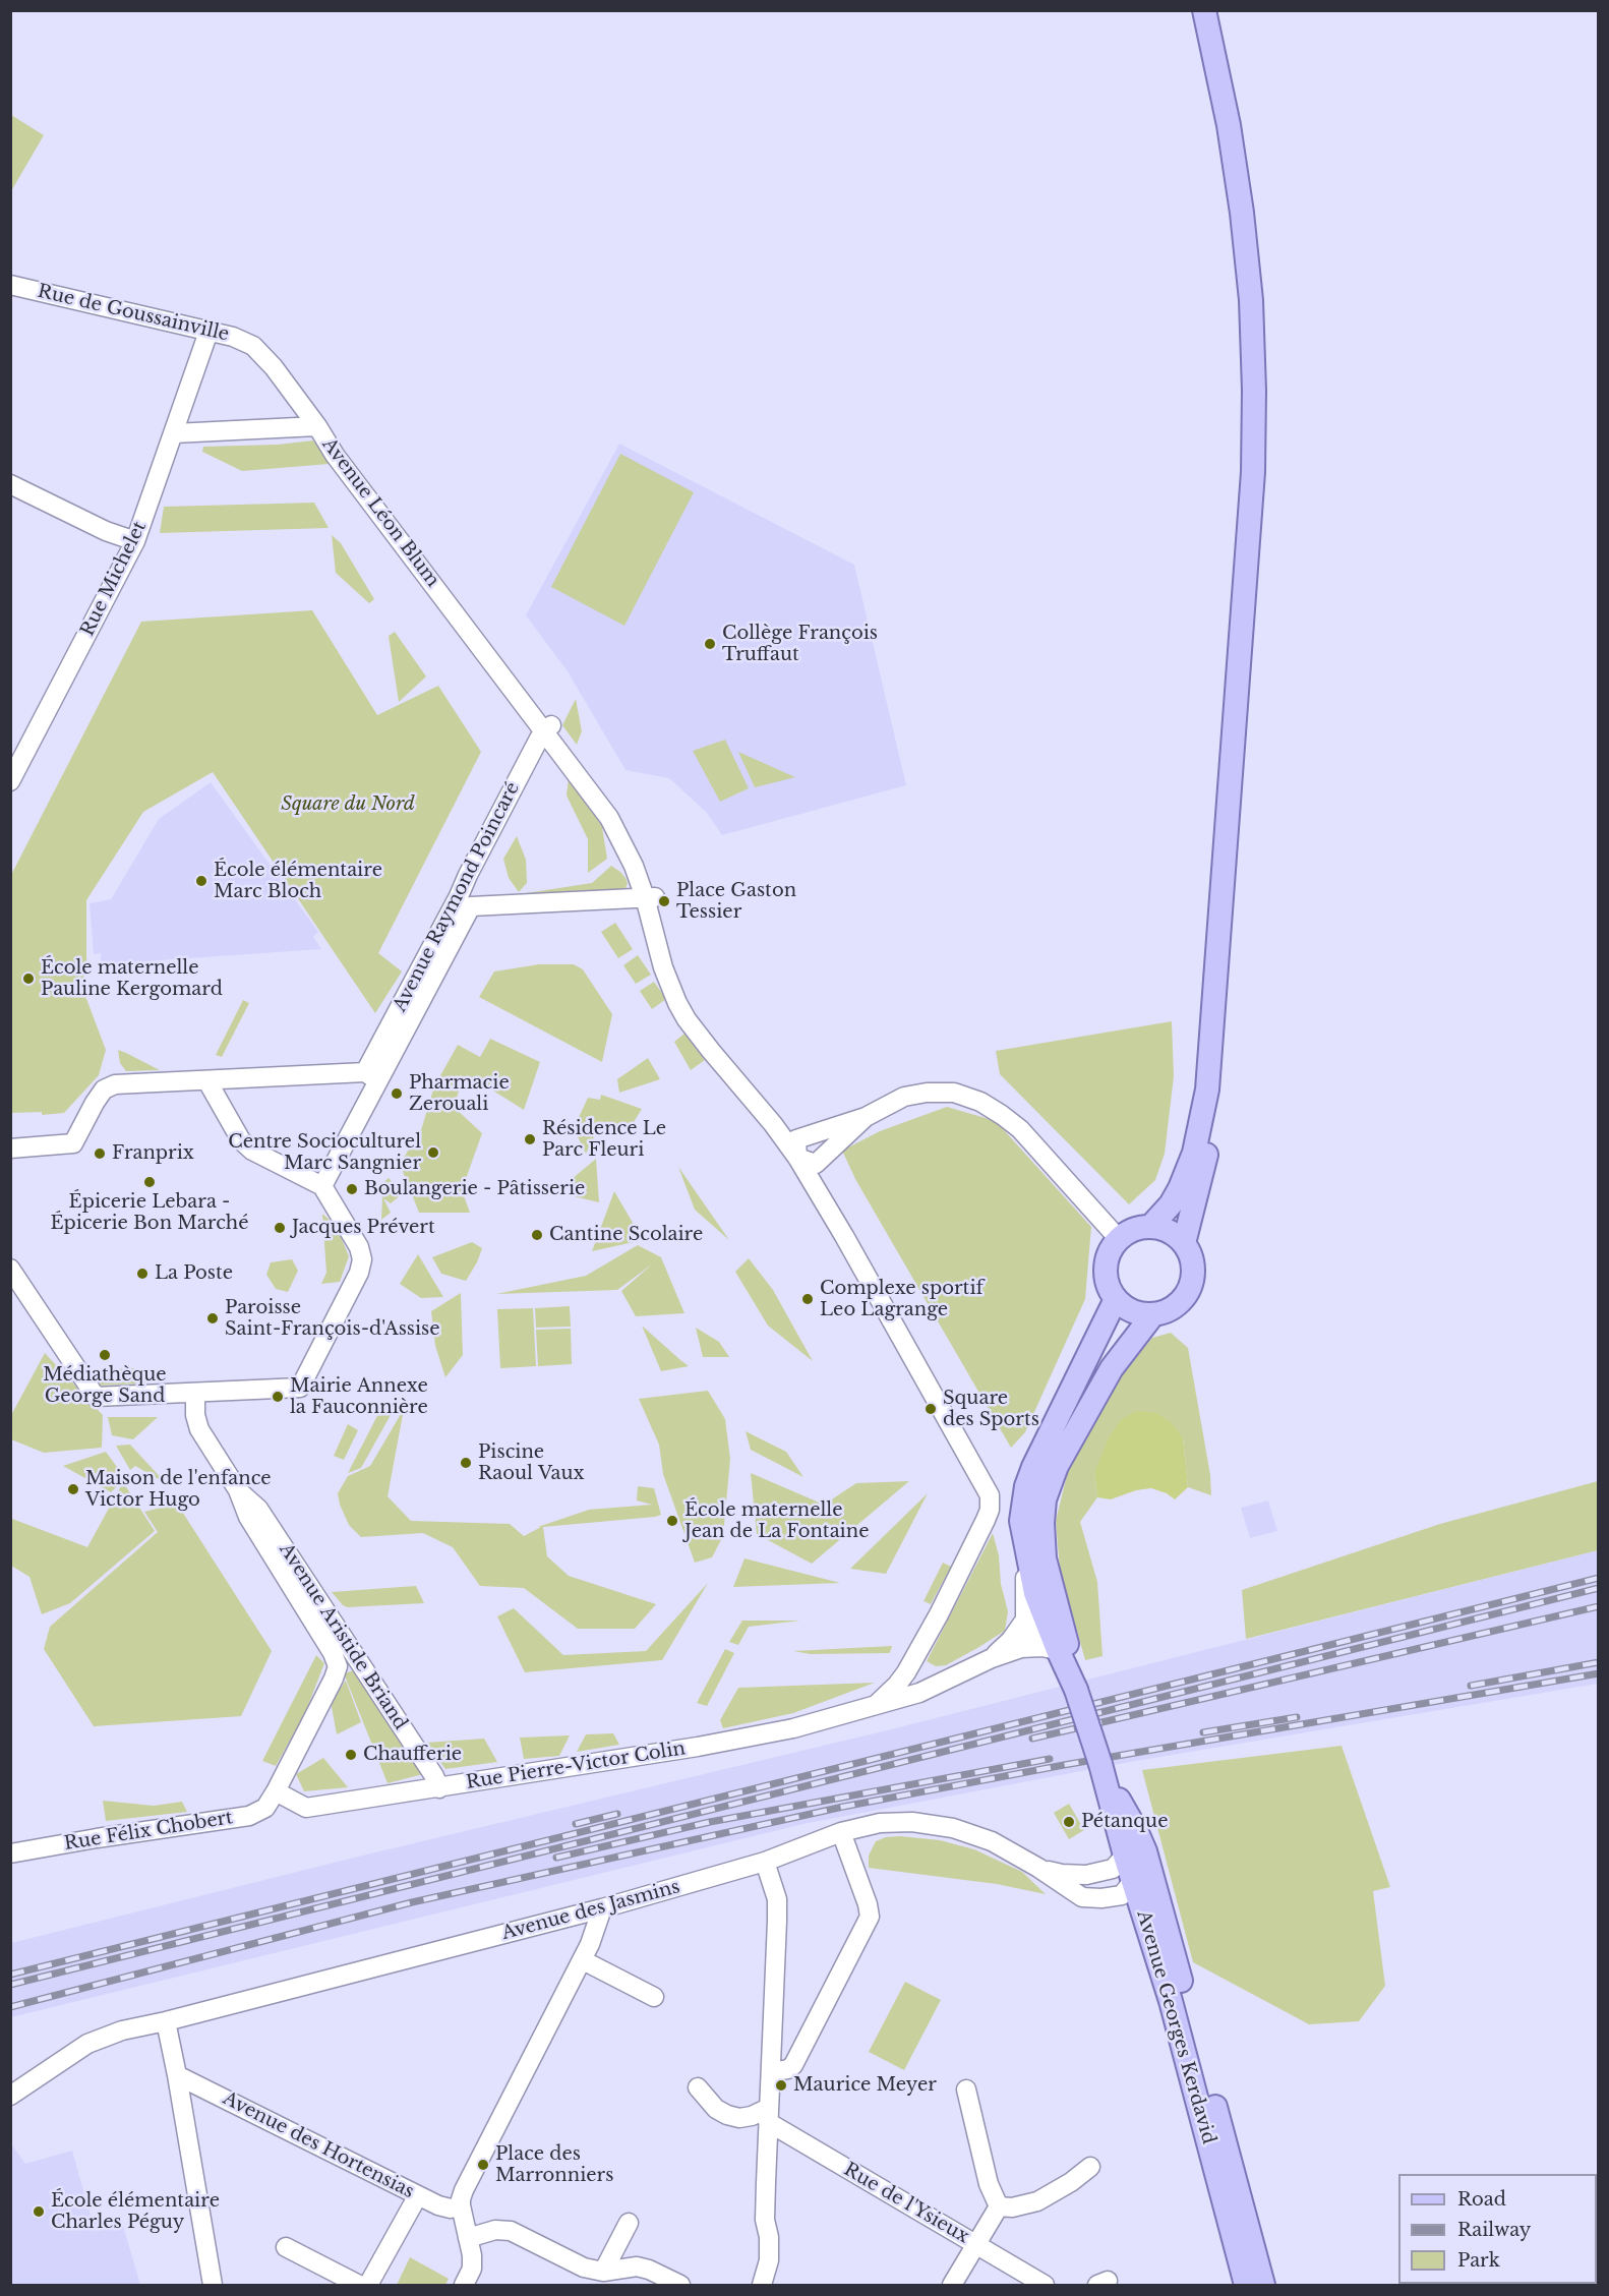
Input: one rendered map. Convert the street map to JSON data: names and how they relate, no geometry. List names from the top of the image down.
{
  "streets": {
    "main road": ["Avenue Georges Kerdavid"],
    "street": [
      "Rue de Goussainville",
      "Avenue Léon Blum",
      "Rue Michelet",
      "Avenue Raymond Poincaré",
      "Avenue Aristide Briand",
      "Rue Pierre-Victor Colin",
      "Rue Félix Chobert",
      "Avenue des Jasmins",
      "Avenue des Hortensias",
      "Rue de l'Ysieux"
    ]
  },
  "crossings": [
    ["Rue de Goussainville", "Avenue Léon Blum"],
    ["Rue de Goussainville", "Rue Michelet"],
    ["Avenue Léon Blum", "Avenue Raymond Poincaré"],
    ["Avenue Léon Blum", "Rue Pierre-Victor Colin"],
    ["Avenue Aristide Briand", "Rue Pierre-Victor Colin"],
    ["Avenue Aristide Briand", "Rue Félix Chobert"],
    ["Rue Pierre-Victor Colin", "Rue Félix Chobert"],
    ["Avenue des Jasmins", "Avenue Georges Kerdavid"]
  ],
  "parks": ["Square du Nord"],
  "places": [
    "Collège François Truffaut",
    "École élémentaire Marc Bloch",
    "Place Gaston Tessier",
    "École maternelle Pauline Kergomard",
    "Pharmacie Zerouali",
    "Résidence Le Parc Fleuri",
    "Centre Socioculturel Marc Sangnier",
    "Franprix",
    "Épicerie Lebara - Épicerie Bon Marché",
    "Boulangerie - Pâtisserie",
    "Jacques Prévert",
    "Cantine Scolaire",
    "La Poste",
    "Complexe sportif Leo Lagrange",
    "Paroisse Saint-François-d'Assise",
    "Médiathèque George Sand",
    "Mairie Annexe la Fauconnière",
    "Square des Sports",
    "Piscine Raoul Vaux",
    "Maison de l'enfance Victor Hugo",
    "École maternelle Jean de La Fontaine",
    "Chaufferie",
    "Pétanque",
    "Maurice Meyer",
    "Place des Marronniers",
    "École élémentaire Charles Péguy"
  ],
  "legend": ["Road", "Railway", "Park"]
}
